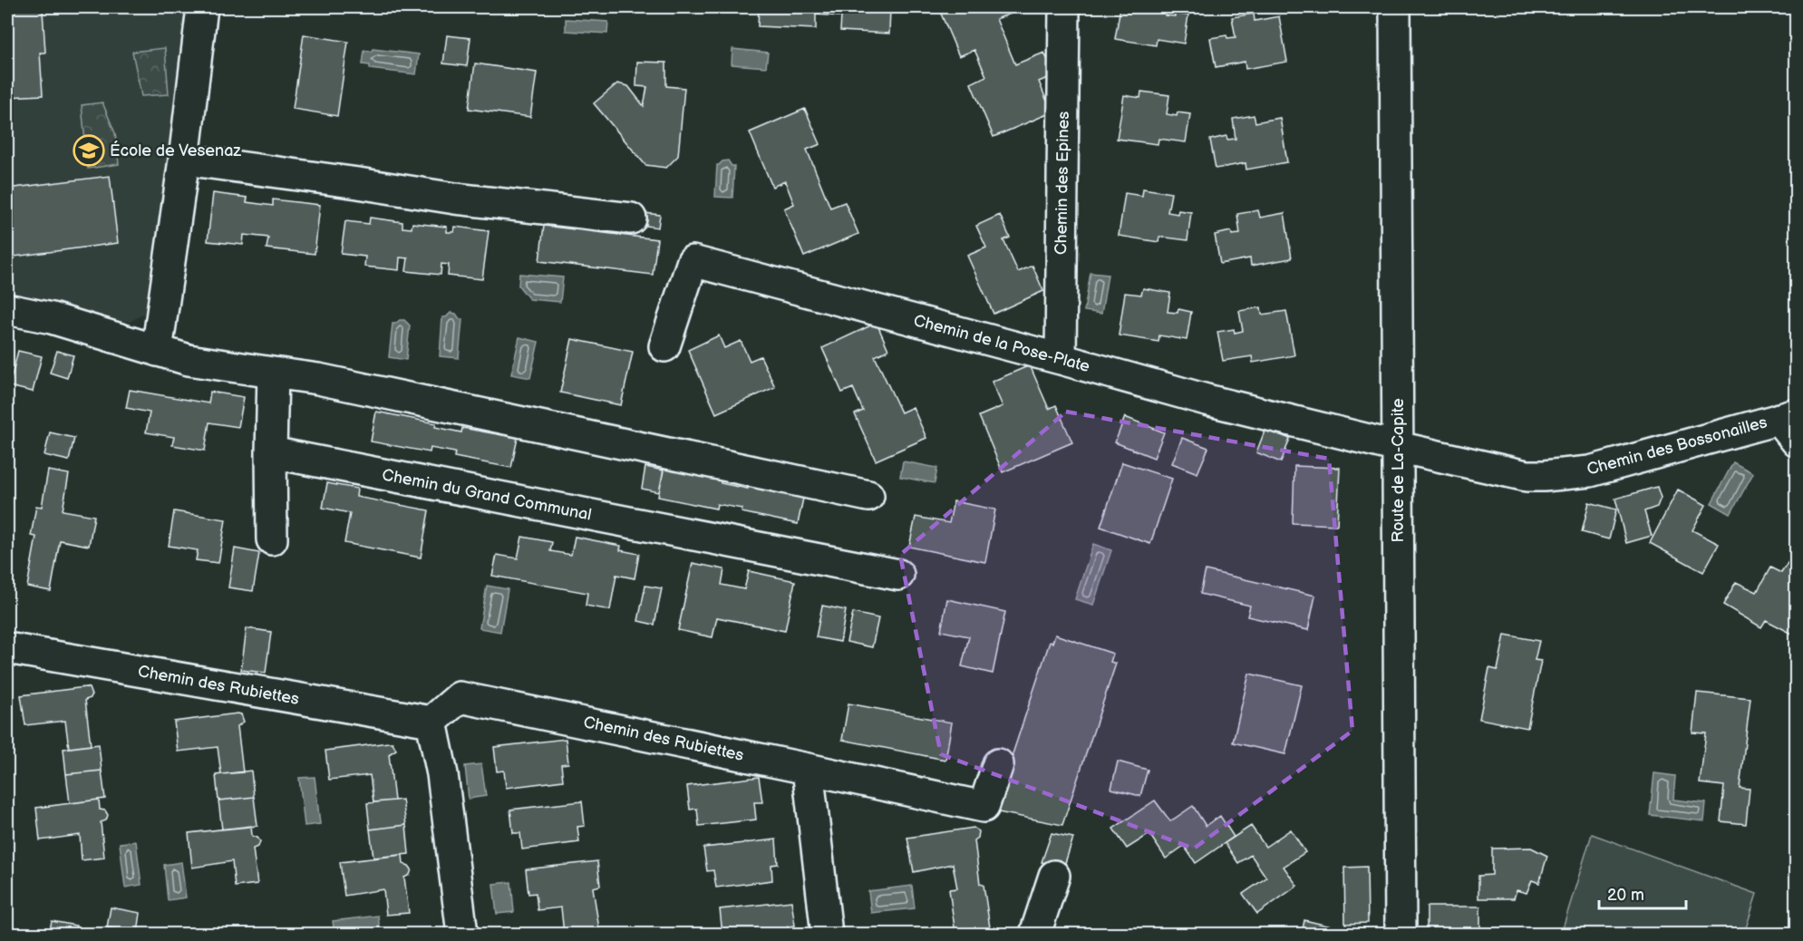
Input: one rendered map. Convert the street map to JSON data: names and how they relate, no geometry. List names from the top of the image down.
{
  "streets": {
    "street": [
      "Chemin des Epines",
      "Chemin de la Pose-Plate",
      "Chemin des Bossonailles",
      "Route de La-Capite",
      "Chemin du Grand Communal",
      "Chemin des Rubiettes"
    ]
  },
  "crossings": [
    ["Chemin des Epines", "Chemin de la Pose-Plate"],
    ["Chemin de la Pose-Plate", "Chemin des Bossonailles"],
    ["Chemin de la Pose-Plate", "Route de La-Capite"],
    ["Chemin des Bossonailles", "Route de La-Capite"]
  ],
  "places": {
    "school or university": ["École de Vesenaz"]
  },
  "scale_bar": "20 m"
}
